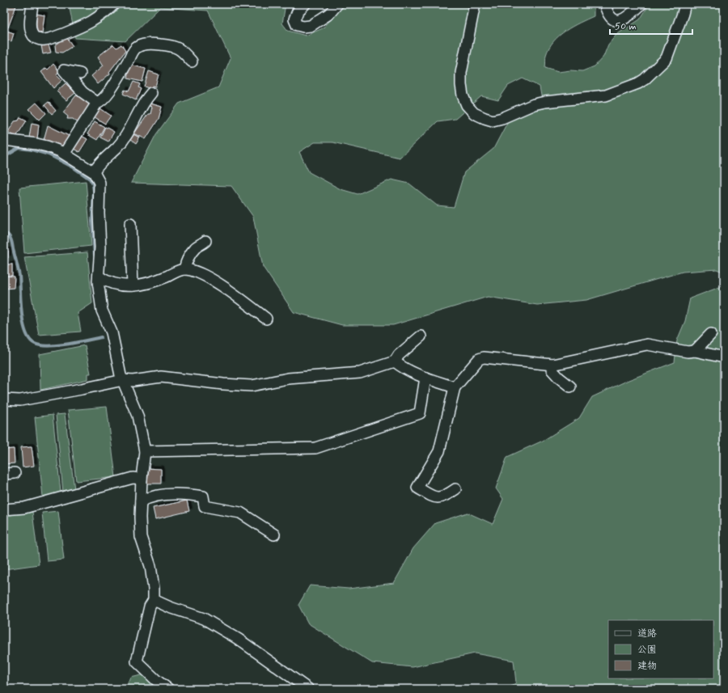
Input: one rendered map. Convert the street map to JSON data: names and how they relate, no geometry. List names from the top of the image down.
{
  "legend": ["道路", "公園", "建物"],
  "scale_bar": "50 m"
}
